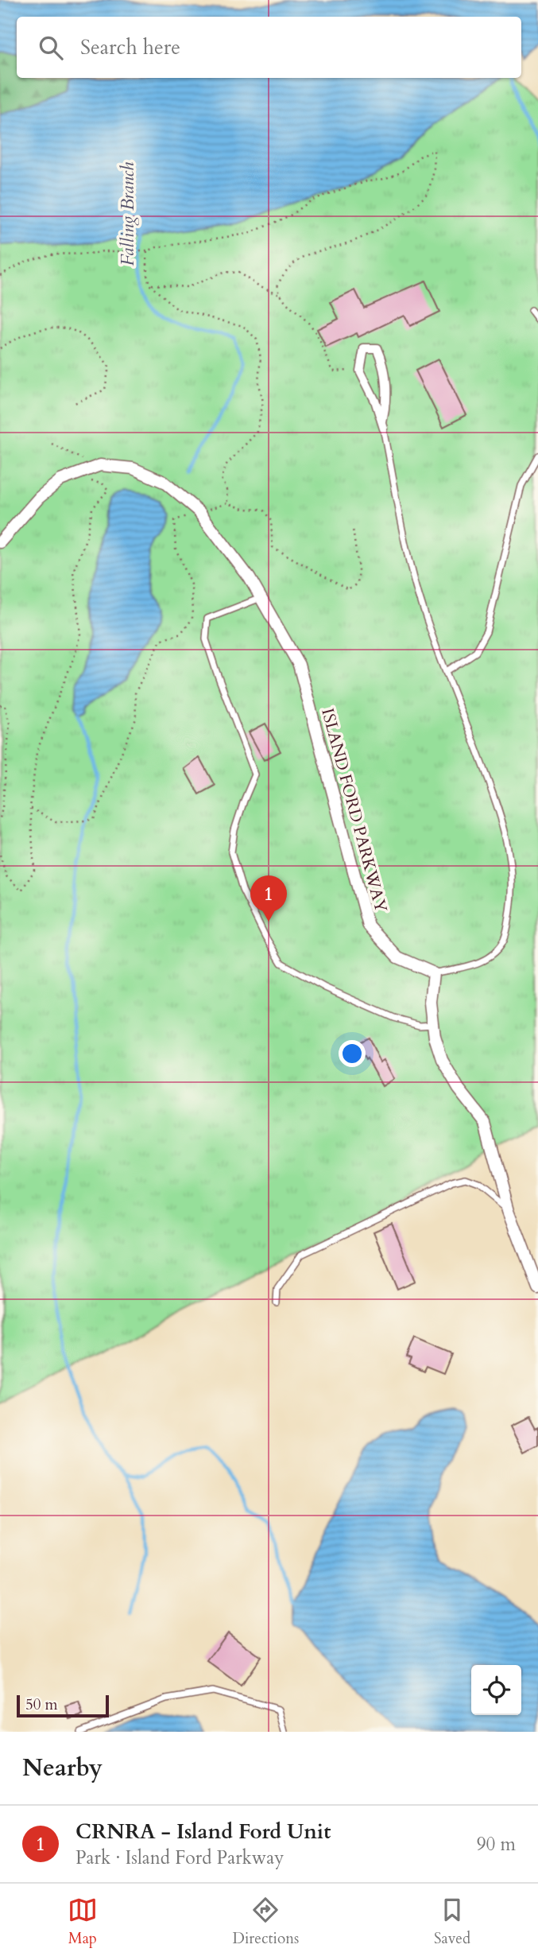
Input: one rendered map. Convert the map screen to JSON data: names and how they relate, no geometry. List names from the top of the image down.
{
  "streets": {
    "street": ["ISLAND FORD PARKWAY"]
  },
  "water": ["Falling Branch"],
  "scale_bar": "50 m",
  "page": {
    "search": "Search here",
    "pins": "1",
    "scale": "50 m",
    "heading": "Nearby",
    "list": [
      {
        "mark": "1",
        "name": "CRNRA - Island Ford Unit",
        "note": "Park · Island Ford Parkway",
        "value": "90 m"
      }
    ],
    "nav": ["Map", "Directions", "Saved"]
  }
}
